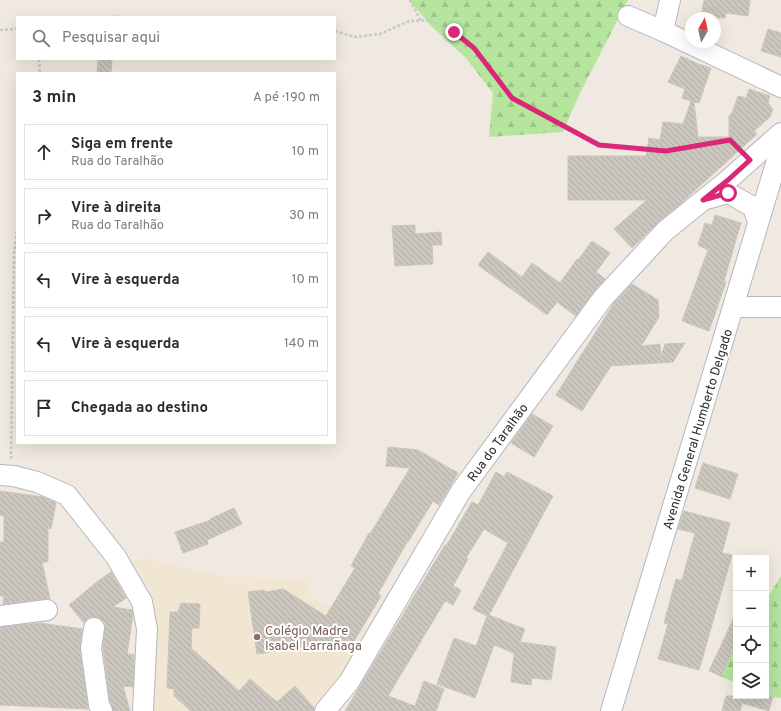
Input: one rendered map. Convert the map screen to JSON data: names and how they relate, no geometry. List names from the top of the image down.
{
  "streets": {
    "street": ["Avenida General Humberto Delgado", "Rua do Taralhão"]
  },
  "crossings": [
    ["Avenida General Humberto Delgado", "Rua do Taralhão"]
  ],
  "places": ["Colégio Madre Isabel Larrañaga"],
  "north": "top",
  "page": {
    "search": "Pesquisar aqui",
    "heading": ["3 min", "A pé · 190 m"],
    "list": [
      ["Siga em frente", "Rua do Taralhão", "10 m"],
      ["Vire à direita", "Rua do Taralhão", "30 m"],
      ["Vire à esquerda", "10 m"],
      ["Vire à esquerda", "140 m"],
      "Chegada ao destino"
    ],
    "map_buttons": ["+", "−"]
  }
}
